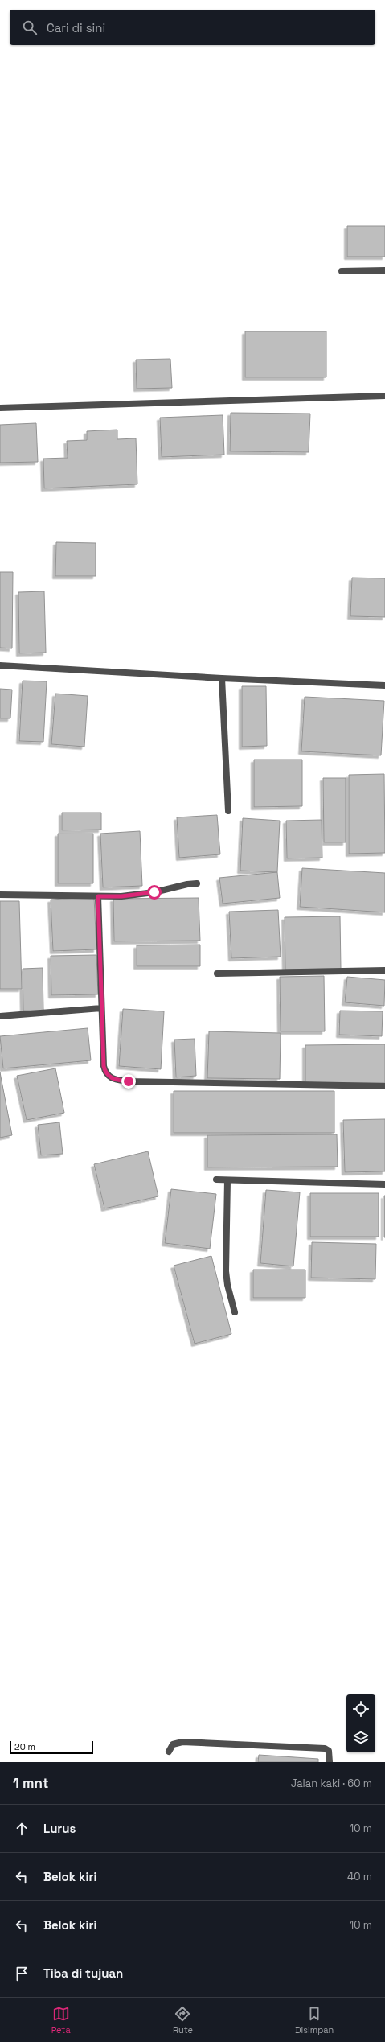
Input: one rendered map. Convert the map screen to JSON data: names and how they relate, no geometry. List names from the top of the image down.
{
  "scale_bar": "20 m",
  "page": {
    "search": "Cari di sini",
    "scale": "20 m",
    "heading": ["1 mnt", "Jalan kaki · 60 m"],
    "list": [
      ["Lurus", "10 m"],
      ["Belok kiri", "40 m"],
      ["Belok kiri", "10 m"],
      "Tiba di tujuan"
    ],
    "nav": ["Peta", "Rute", "Disimpan"]
  }
}
